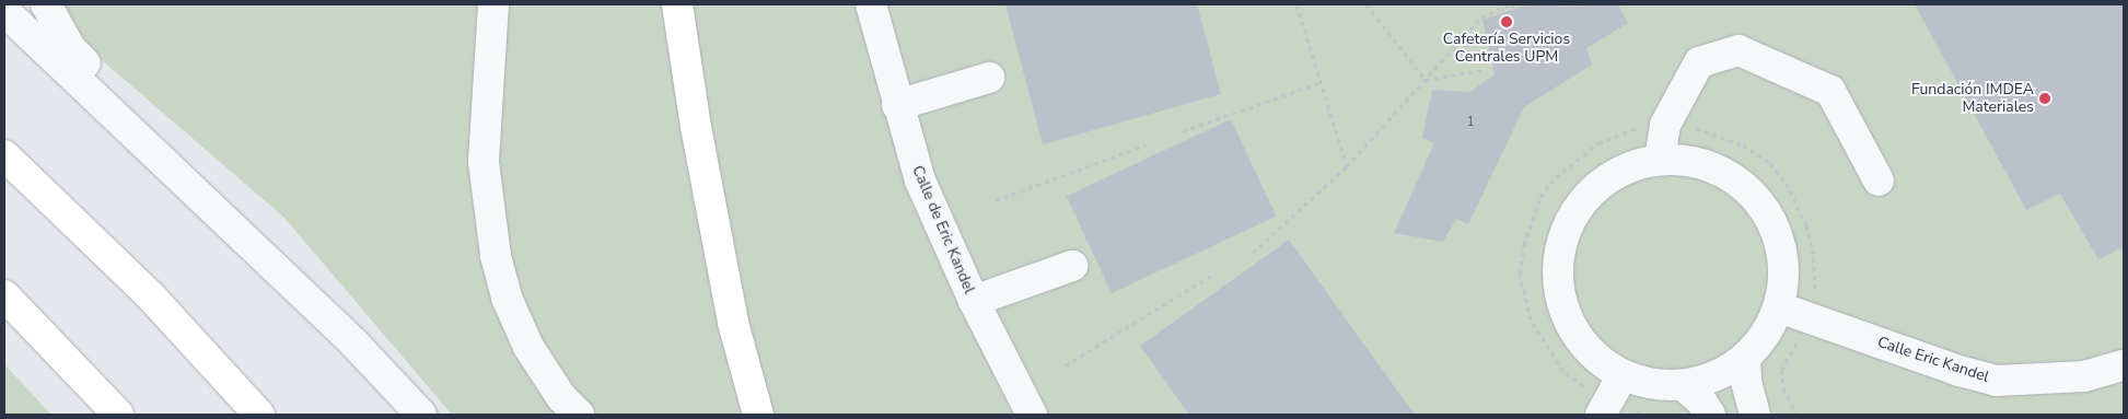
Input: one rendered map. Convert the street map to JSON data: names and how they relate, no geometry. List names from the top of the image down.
{
  "streets": {
    "street": ["Calle de Eric Kandel", "Calle Eric Kandel"]
  },
  "places": ["Cafetería Servicios Centrales UPM", "Fundación IMDEA Materiales"],
  "house_numbers": ["1"]
}
